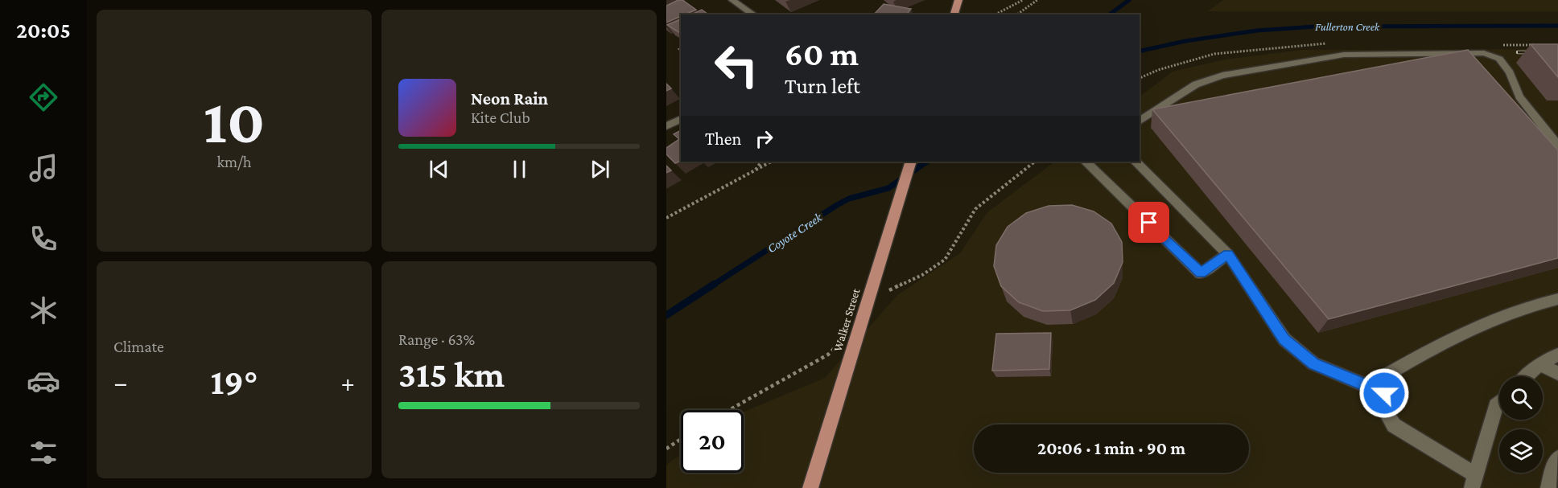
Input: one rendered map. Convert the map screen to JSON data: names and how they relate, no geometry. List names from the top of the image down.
{
  "streets": {
    "main road": ["Walker Street"]
  },
  "water": ["Fullerton Creek", "Coyote Creek"],
  "page": {
    "tabs": "20:05",
    "tile": [
      ["10", "km/h"],
      "Climate",
      ["Range · 63%", "315 km"]
    ],
    "turn": ["60 m", "Turn left"],
    "song": ["Neon Rain", "Kite Club"],
    "then": "Then",
    "heat": ["−", "19°", "+"],
    "limit": "20",
    "trip": "20:06 · 1 min · 90 m"
  }
}
